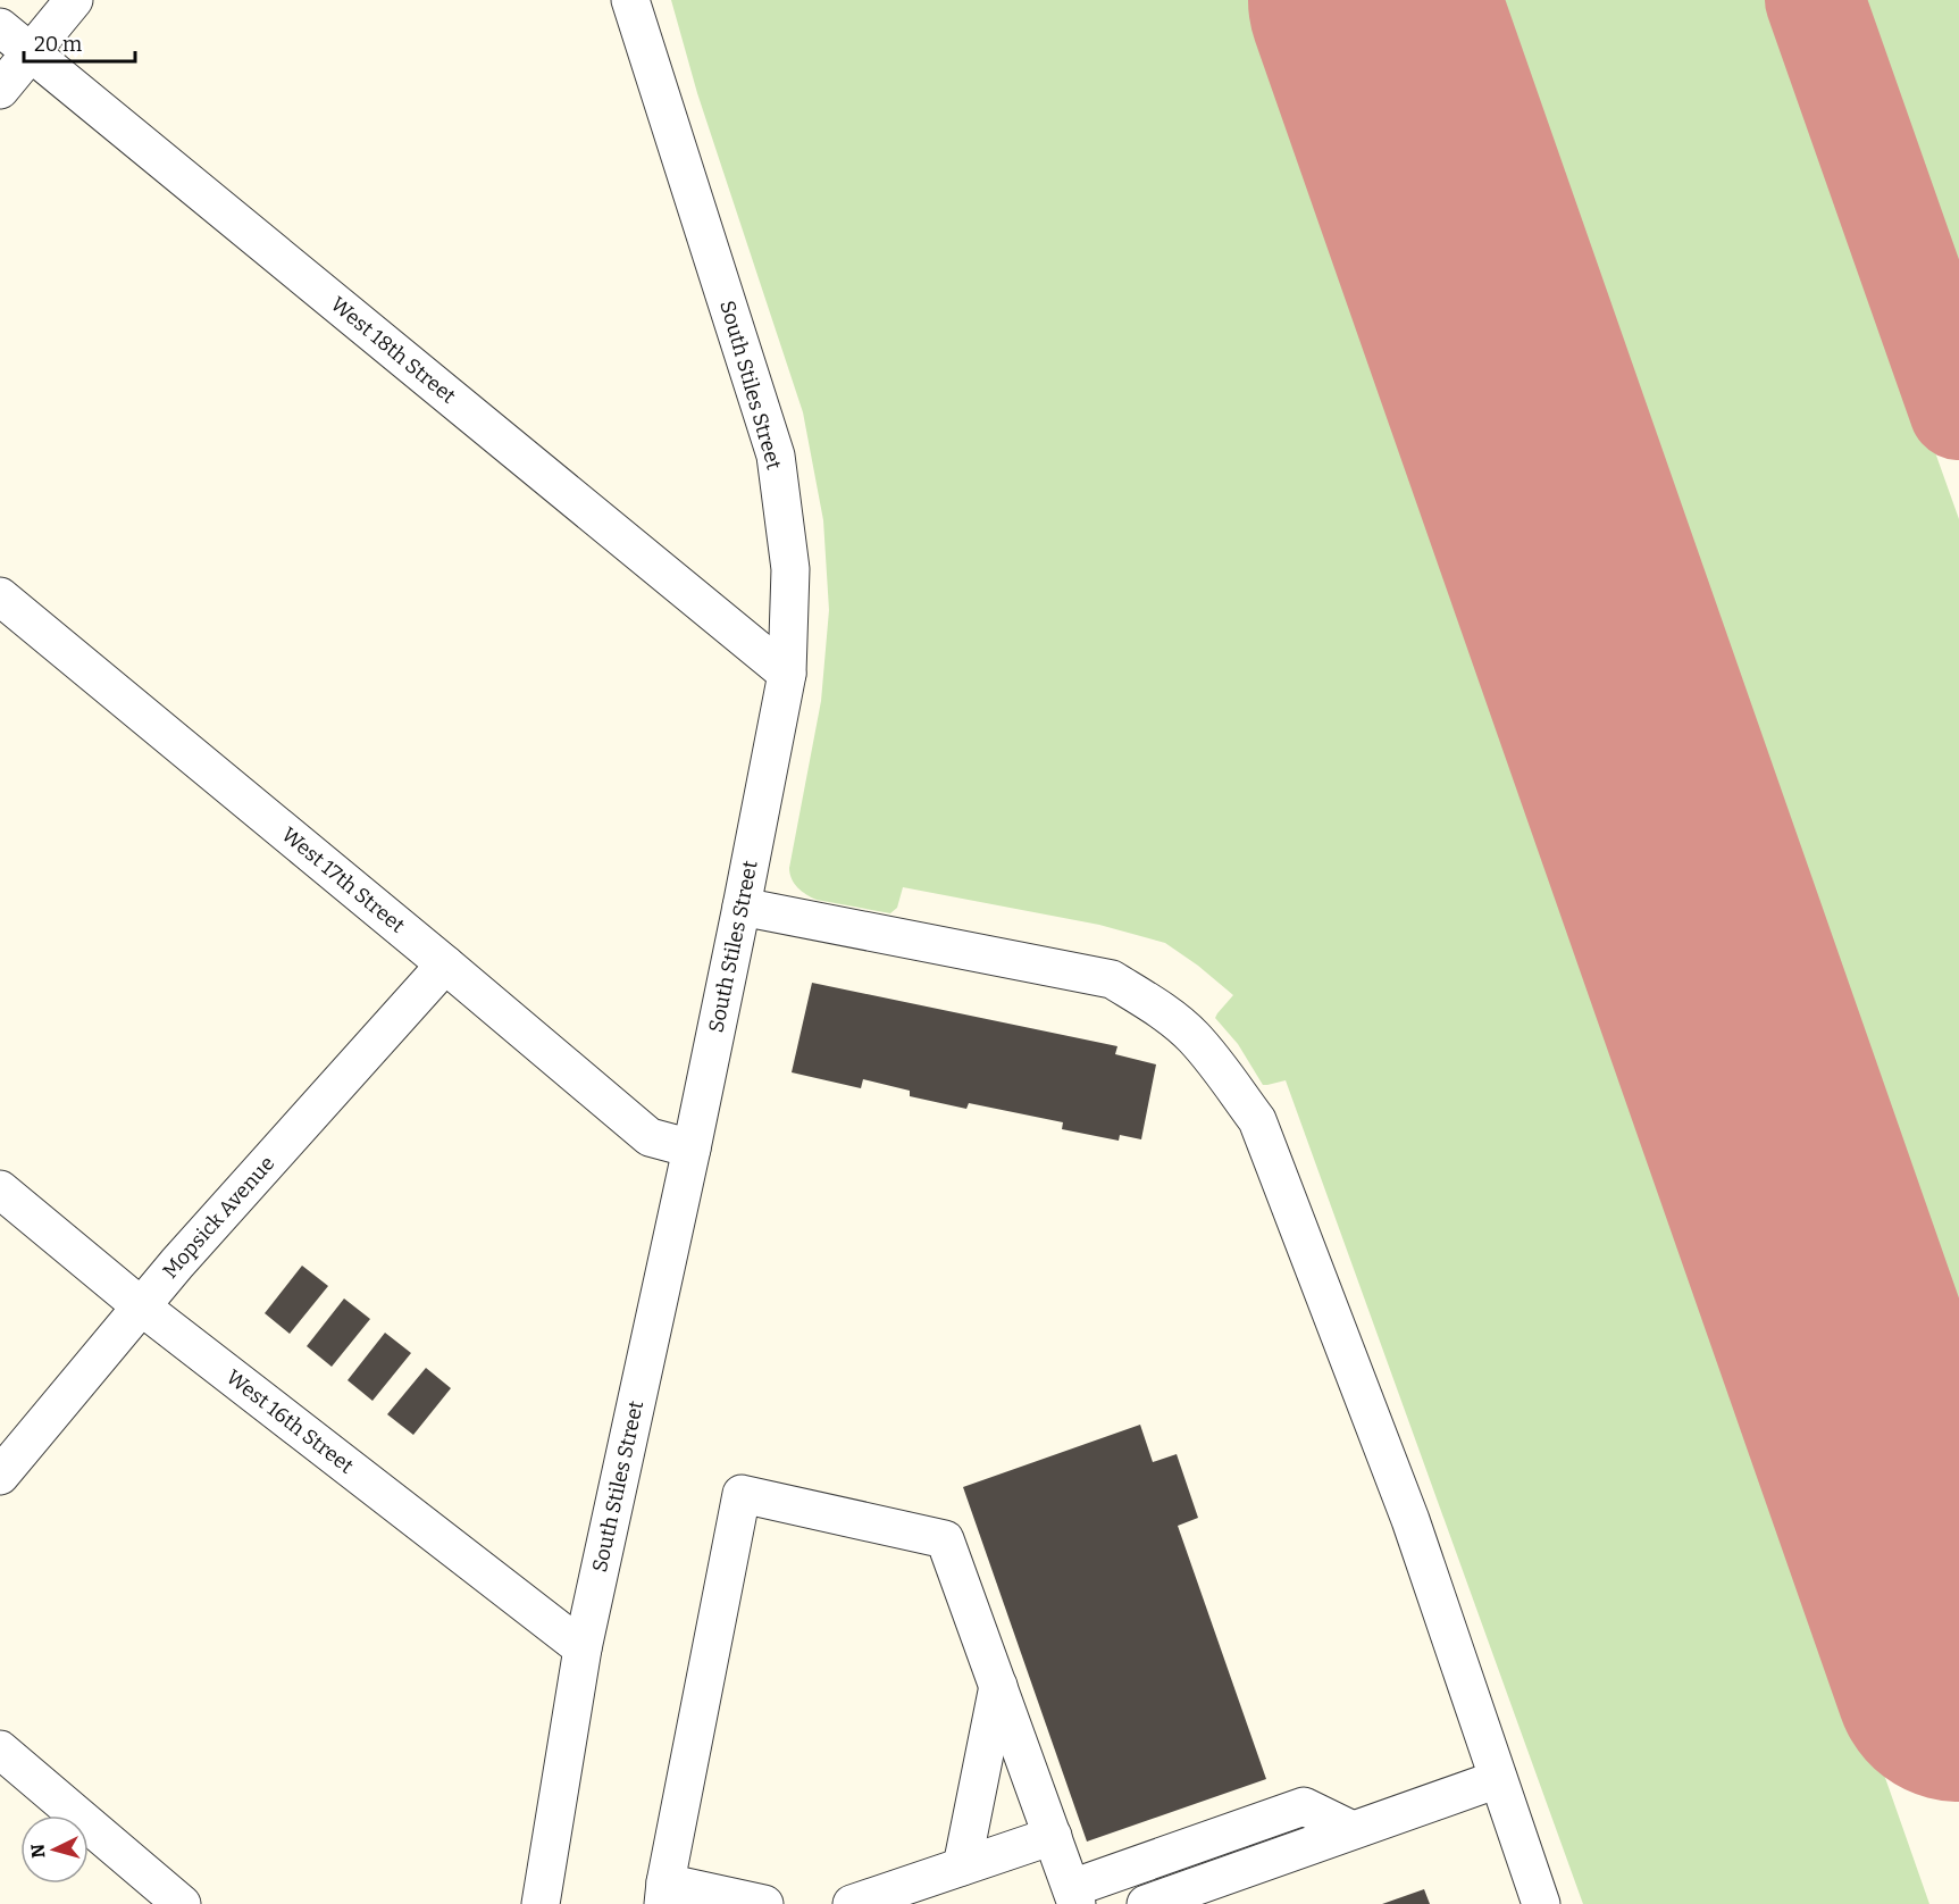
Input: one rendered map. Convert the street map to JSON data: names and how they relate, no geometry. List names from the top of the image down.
{
  "streets": {
    "street": [
      "West 18th Street",
      "South Stiles Street",
      "West 17th Street",
      "Mopsick Avenue",
      "West 16th Street"
    ]
  },
  "crossings": [
    ["West 18th Street", "South Stiles Street"],
    ["South Stiles Street", "West 17th Street"],
    ["South Stiles Street", "West 16th Street"],
    ["West 17th Street", "Mopsick Avenue"],
    ["Mopsick Avenue", "West 16th Street"]
  ],
  "scale_bar": "20 m",
  "north": "left"
}
